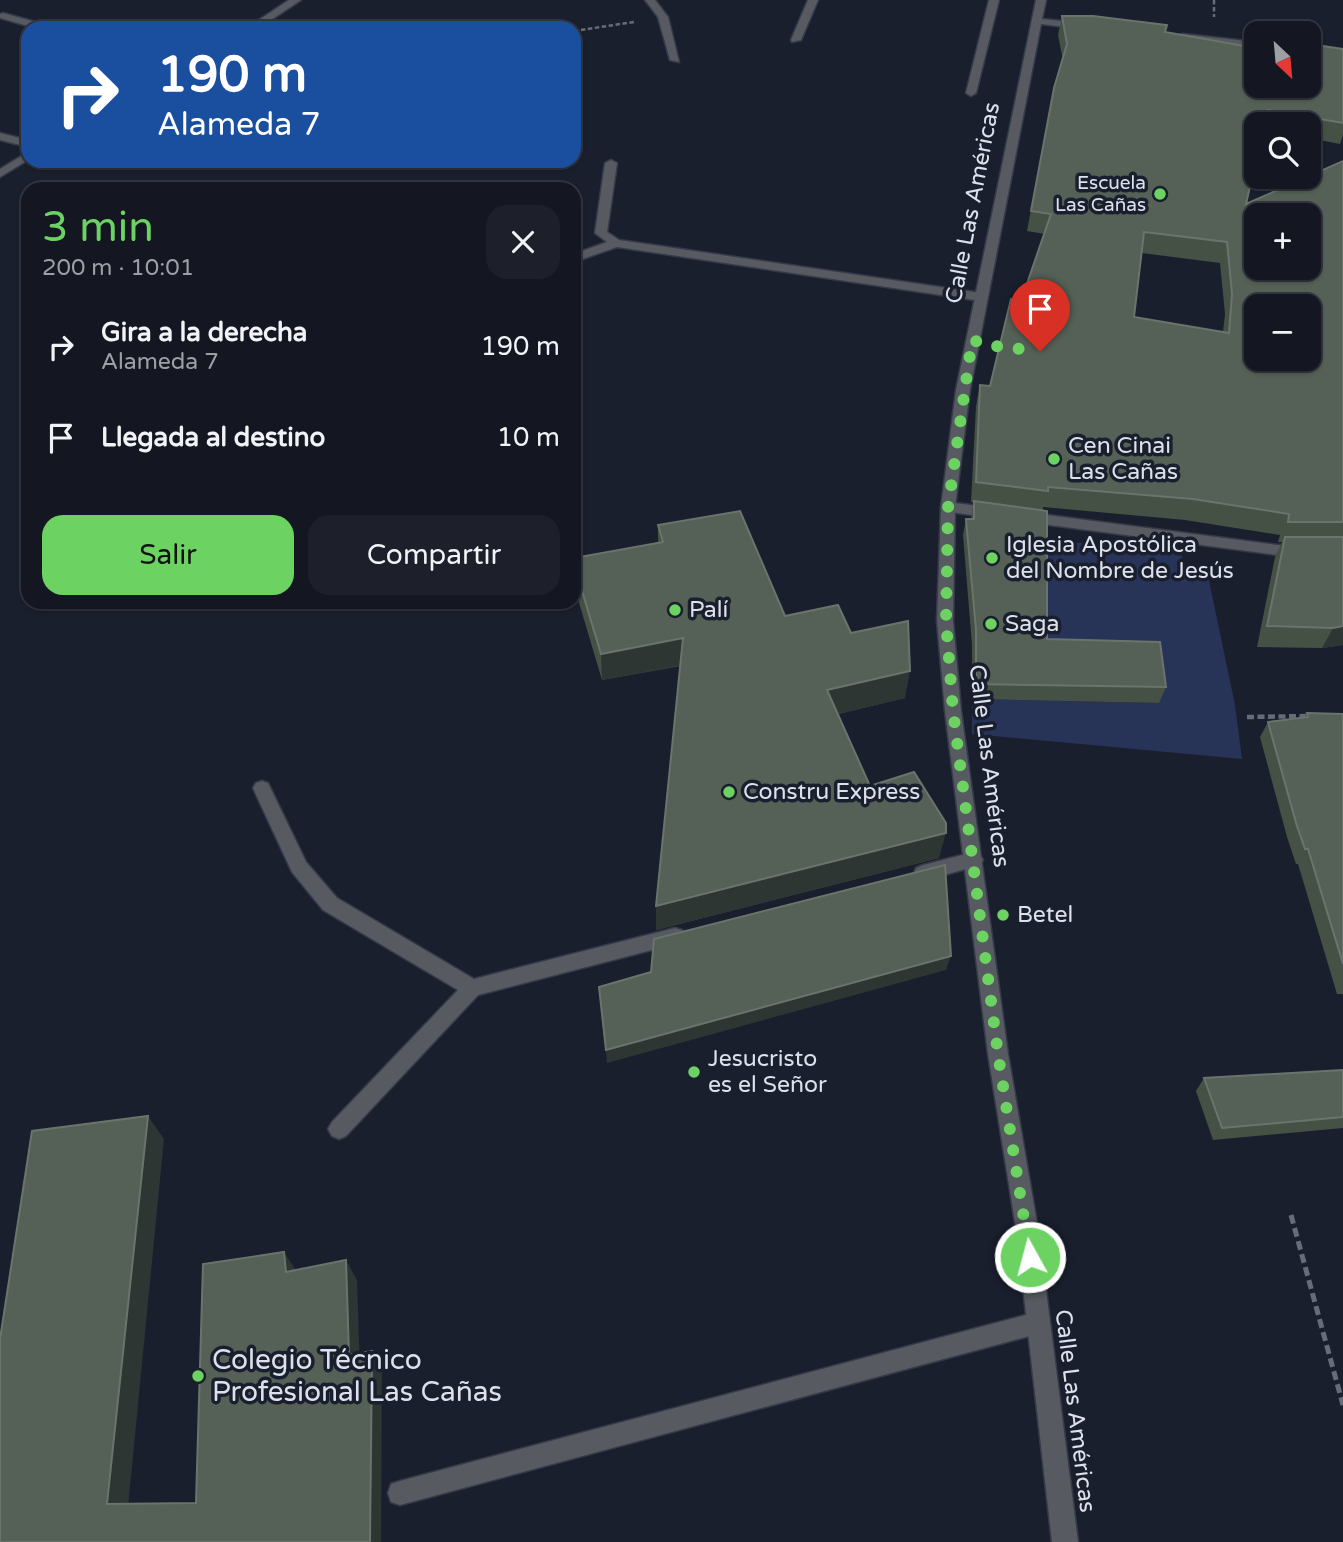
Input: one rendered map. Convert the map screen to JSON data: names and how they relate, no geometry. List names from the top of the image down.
{
  "streets": {
    "street": ["Calle Las Américas"]
  },
  "places": [
    "Escuela Las Cañas",
    "Cen Cinai Las Cañas",
    "Iglesia Apostólica del Nombre de Jesús",
    "Palí",
    "Saga",
    "Constru Express",
    "Betel",
    "Jesucristo es el Señor",
    "Colegio Técnico Profesional Las Cañas"
  ],
  "north": "bottom right",
  "page": {
    "map_buttons": ["+", "−"],
    "turn": ["190 m", "Alameda 7"],
    "heading": ["3 min", "200 m · 10:01"],
    "list": [
      {
        "name": "Gira a la derecha",
        "note": "Alameda 7",
        "value": "190 m"
      },
      {
        "name": "Llegada al destino",
        "value": "10 m"
      }
    ],
    "buttons": ["Salir", "Compartir"]
  }
}
